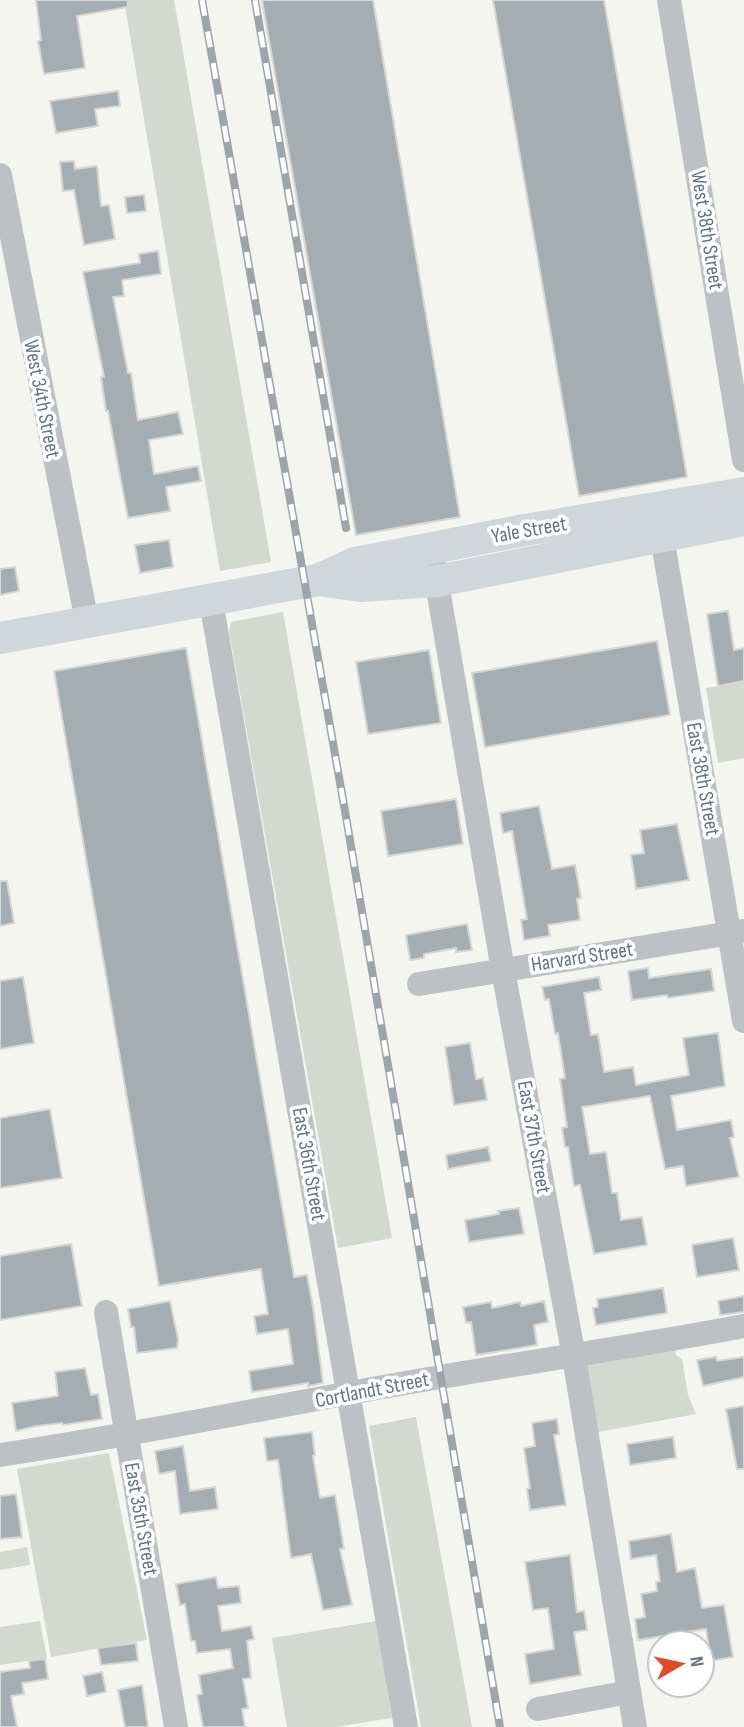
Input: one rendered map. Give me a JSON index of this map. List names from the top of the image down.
{
  "streets": {
    "main road": ["Yale Street"],
    "street": [
      "West 38th Street",
      "West 34th Street",
      "East 38th Street",
      "Harvard Street",
      "East 37th Street",
      "East 36th Street",
      "Cortlandt Street",
      "East 35th Street"
    ]
  },
  "crossings": [
    ["West 34th Street", "Yale Street"],
    ["Yale Street", "East 38th Street"],
    ["Yale Street", "East 37th Street"],
    ["Yale Street", "East 36th Street"],
    ["East 38th Street", "Harvard Street"],
    ["Harvard Street", "East 37th Street"],
    ["East 37th Street", "Cortlandt Street"],
    ["East 36th Street", "Cortlandt Street"],
    ["Cortlandt Street", "East 35th Street"]
  ],
  "north": "right"
}
